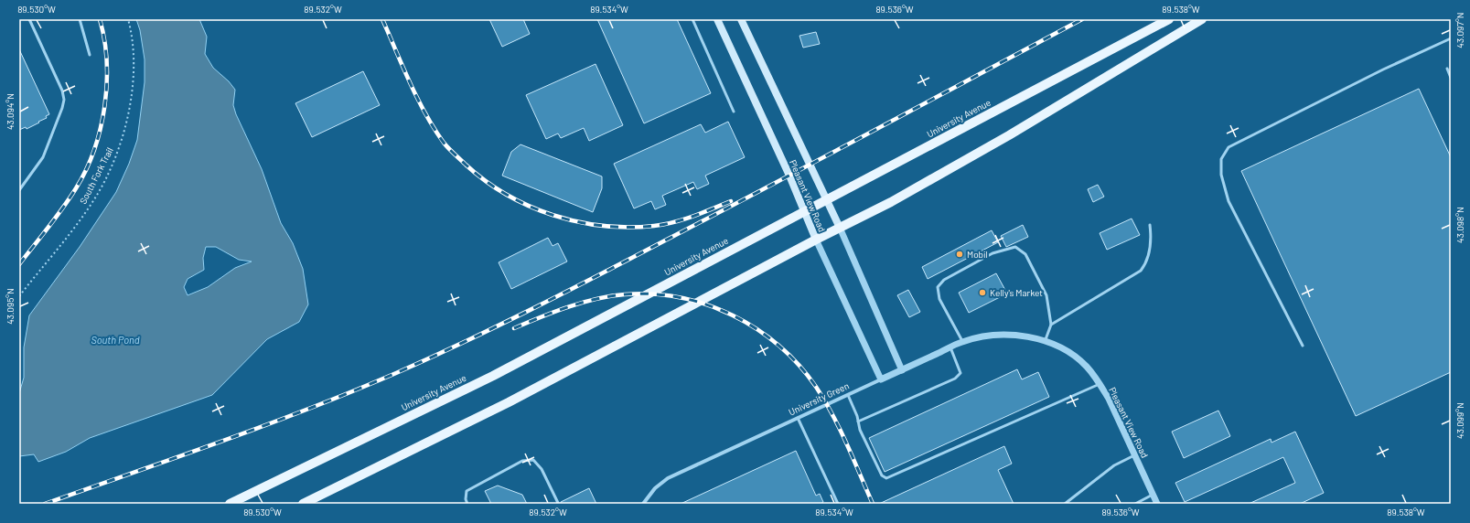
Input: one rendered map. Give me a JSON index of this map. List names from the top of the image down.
{
  "streets": {
    "main road": ["University Avenue", "Pleasant View Road"],
    "street": ["University Green"],
    "path": ["South Fork Trail"]
  },
  "crossings": [
    ["University Avenue", "Pleasant View Road"],
    ["Pleasant View Road", "University Green"]
  ],
  "water": ["South Pond"],
  "places": ["Mobil", "Kelly's Market"],
  "coordinates": [
    "89.530°W",
    "89.532°W",
    "89.534°W",
    "89.536°W",
    "89.538°W",
    "43.097°N",
    "43.094°N",
    "43.098°N",
    "43.095°N",
    "43.099°N"
  ]
}
